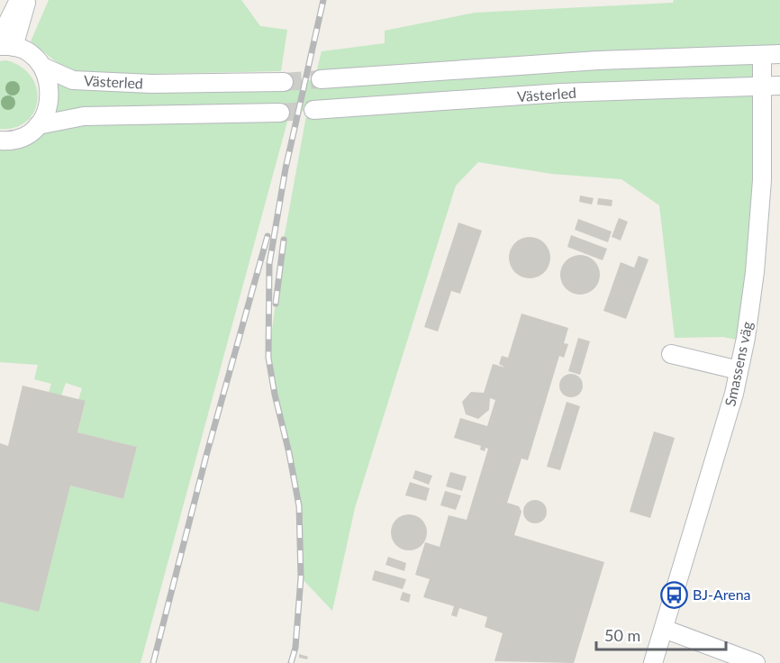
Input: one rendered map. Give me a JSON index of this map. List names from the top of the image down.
{
  "streets": {
    "street": ["Västerled", "Smassens väg"]
  },
  "crossings": [
    ["Västerled", "Smassens väg"]
  ],
  "places": {
    "bus stop": ["BJ-Arena"]
  },
  "scale_bar": "50 m"
}
